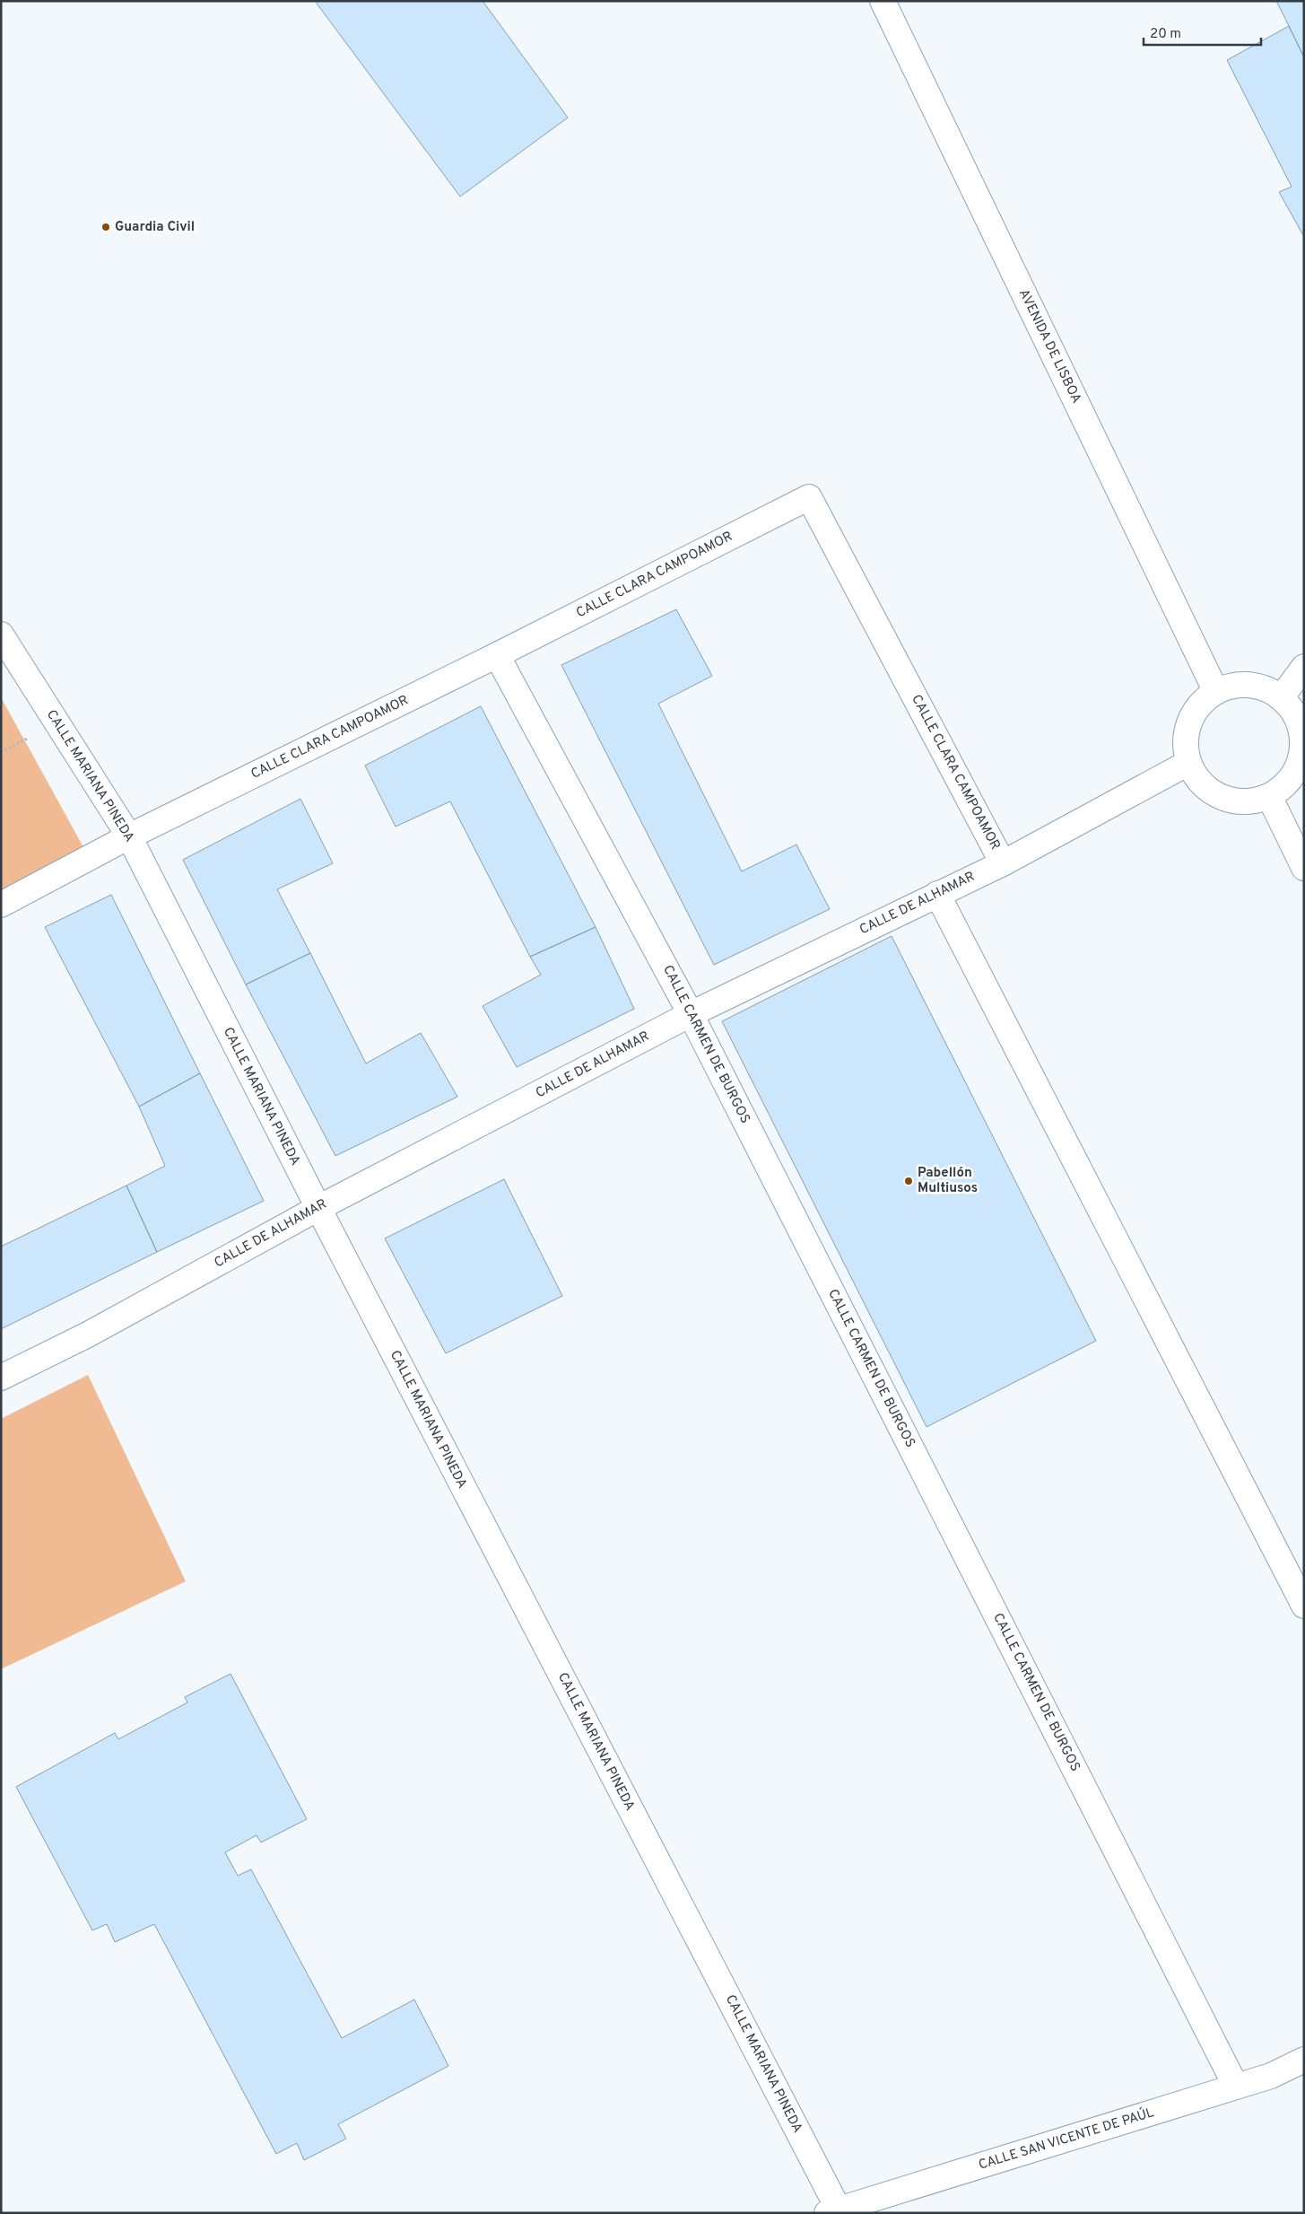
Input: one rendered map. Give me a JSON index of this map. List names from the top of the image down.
{
  "streets": {
    "street": [
      "AVENIDA DE LISBOA",
      "CALLE CLARA CAMPOAMOR",
      "CALLE MARIANA PINEDA",
      "CALLE DE ALHAMAR",
      "CALLE CARMEN DE BURGOS",
      "CALLE SAN VICENTE DE PAÚL"
    ]
  },
  "crossings": [
    ["AVENIDA DE LISBOA", "CALLE DE ALHAMAR"],
    ["CALLE CLARA CAMPOAMOR", "CALLE MARIANA PINEDA"],
    ["CALLE CLARA CAMPOAMOR", "CALLE DE ALHAMAR"],
    ["CALLE CLARA CAMPOAMOR", "CALLE CARMEN DE BURGOS"],
    ["CALLE MARIANA PINEDA", "CALLE DE ALHAMAR"],
    ["CALLE MARIANA PINEDA", "CALLE SAN VICENTE DE PAÚL"],
    ["CALLE DE ALHAMAR", "CALLE CARMEN DE BURGOS"],
    ["CALLE CARMEN DE BURGOS", "CALLE SAN VICENTE DE PAÚL"]
  ],
  "places": ["Guardia Civil", "Pabellón Multiusos"],
  "scale_bar": "20 m"
}
